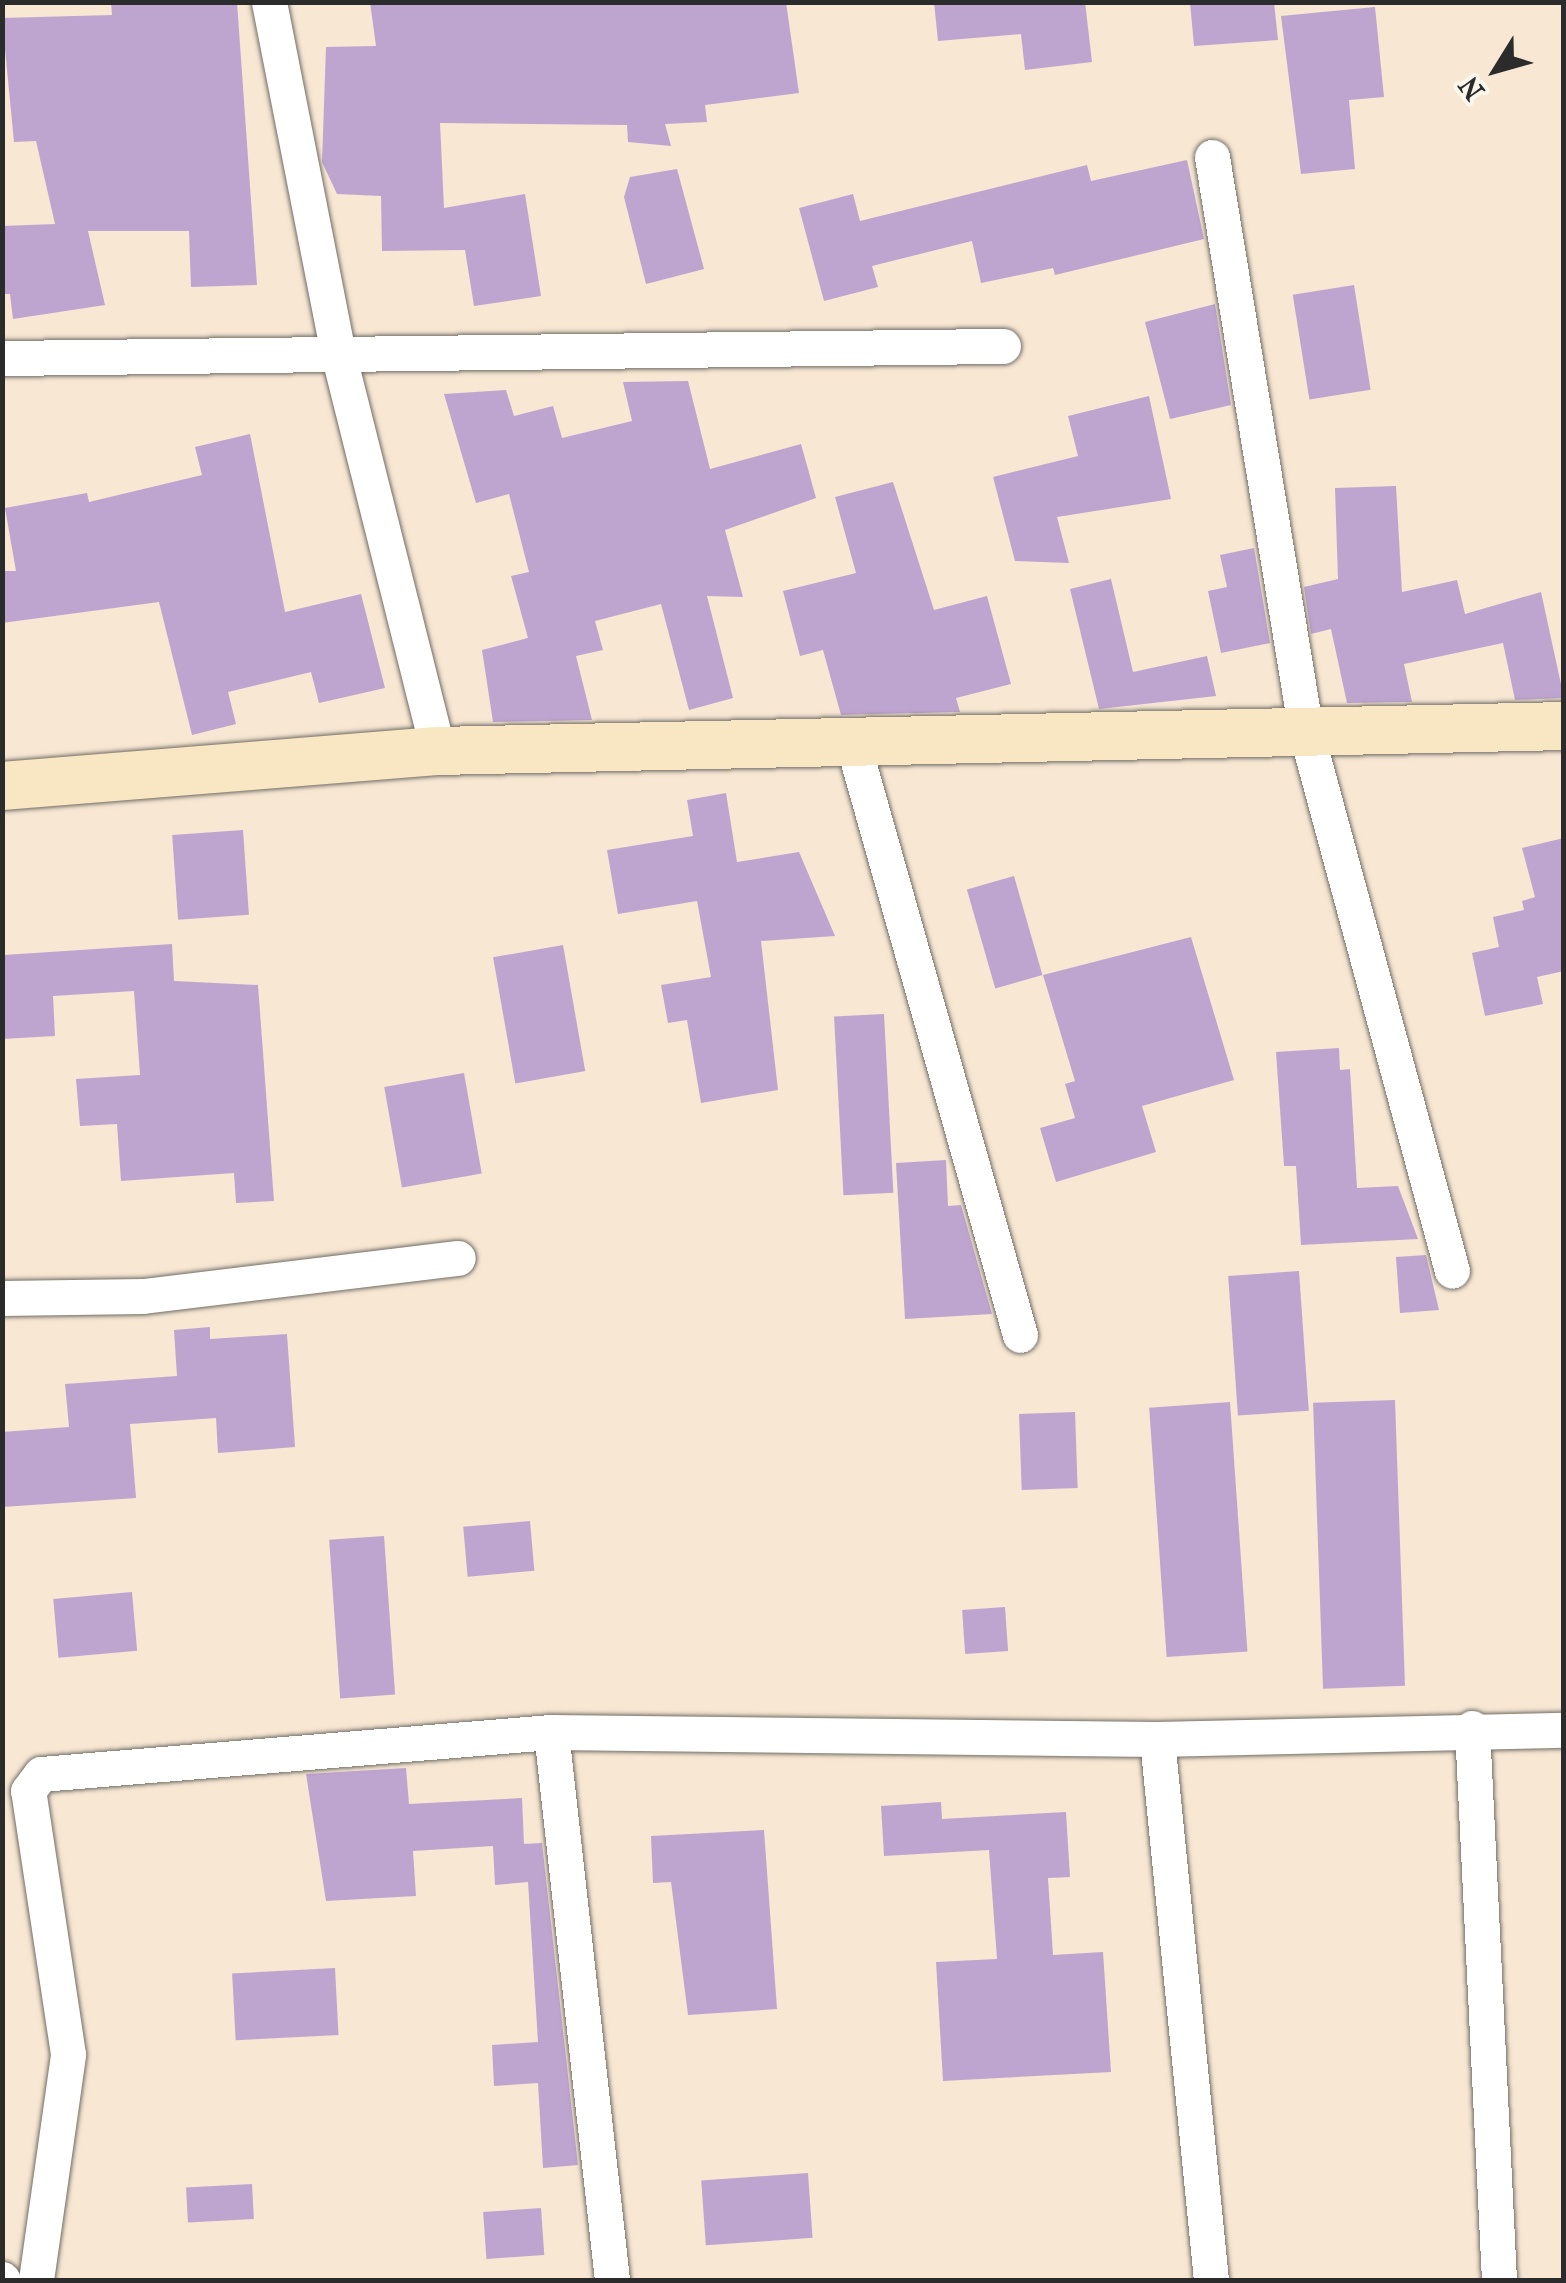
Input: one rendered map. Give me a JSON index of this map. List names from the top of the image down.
{
  "north": "bottom left"
}
